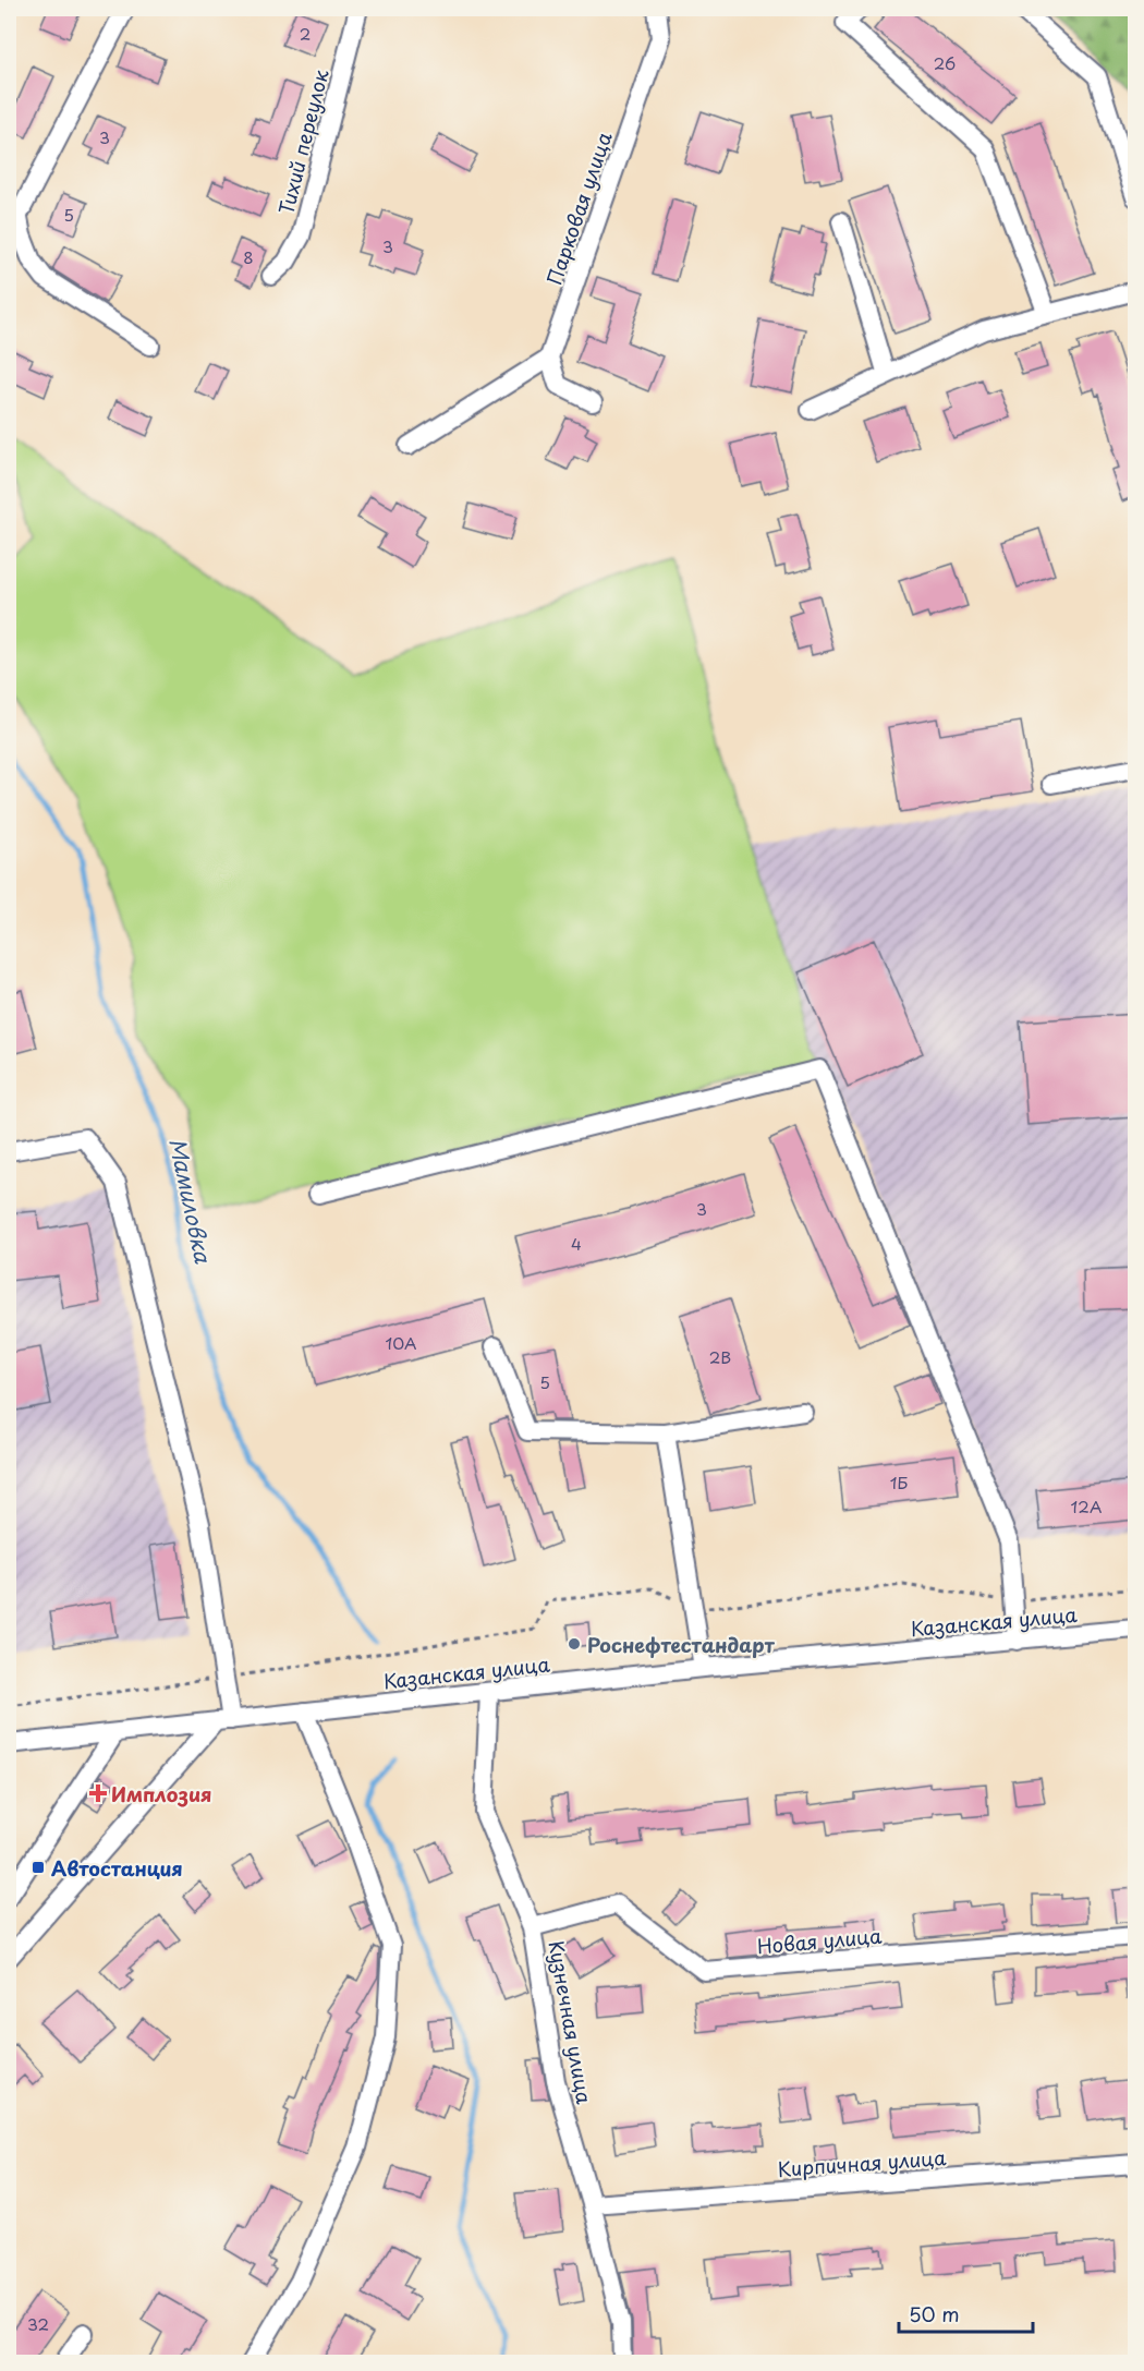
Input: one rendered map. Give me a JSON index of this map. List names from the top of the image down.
{
  "streets": {
    "street": [
      "Тихий переулок",
      "Парковая улица",
      "Казанская улица",
      "Новая улица",
      "Кузнечная улица",
      "Кирпичная улица"
    ]
  },
  "crossings": [
    ["Казанская улица", "Кузнечная улица"],
    ["Новая улица", "Кузнечная улица"],
    ["Кузнечная улица", "Кирпичная улица"]
  ],
  "water": ["Мамиловка"],
  "places": {
    "other": ["Роснефтестандарт"],
    "health": ["Имплозия"],
    "transit": ["Автостанция"]
  },
  "house_numbers": [
    "2",
    "26",
    "3",
    "5",
    "3",
    "8",
    "3",
    "4",
    "10А",
    "2В",
    "5",
    "1Б",
    "12А",
    "32"
  ],
  "scale_bar": "50 m"
}
